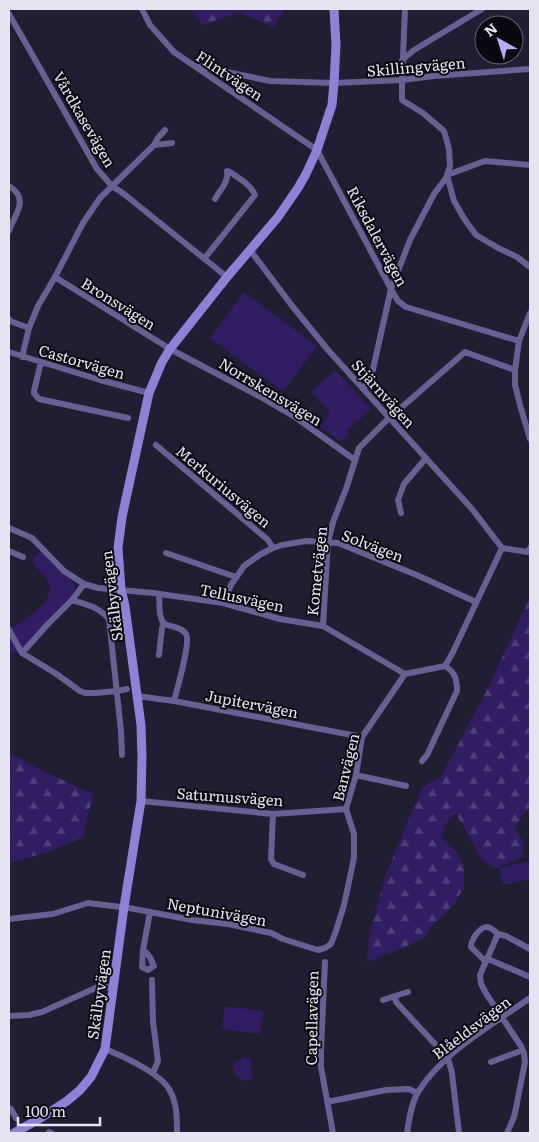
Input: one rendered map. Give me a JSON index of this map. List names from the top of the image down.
{
  "streets": {
    "street": [
      "Skillingvägen",
      "Flintvägen",
      "Vårdkasevägen",
      "Riksdalervägen",
      "Bronsvägen",
      "Castorvägen",
      "Norrskensvägen",
      "Stjärnvägen",
      "Merkuriusvägen",
      "Solvägen",
      "Kometvägen",
      "Skälbyvägen",
      "Tellusvägen",
      "Jupitervägen",
      "Banvägen",
      "Saturnusvägen",
      "Neptunivägen",
      "Capellavägen",
      "Blåeldsvägen"
    ]
  },
  "crossings": [
    ["Skillingvägen", "Flintvägen"],
    ["Skillingvägen", "Skälbyvägen"],
    ["Flintvägen", "Riksdalervägen"],
    ["Flintvägen", "Skälbyvägen"],
    ["Vårdkasevägen", "Skälbyvägen"],
    ["Riksdalervägen", "Skälbyvägen"],
    ["Bronsvägen", "Norrskensvägen"],
    ["Bronsvägen", "Skälbyvägen"],
    ["Castorvägen", "Skälbyvägen"],
    ["Norrskensvägen", "Kometvägen"],
    ["Norrskensvägen", "Skälbyvägen"],
    ["Stjärnvägen", "Kometvägen"],
    ["Stjärnvägen", "Skälbyvägen"],
    ["Merkuriusvägen", "Solvägen"],
    ["Solvägen", "Kometvägen"],
    ["Solvägen", "Tellusvägen"],
    ["Kometvägen", "Tellusvägen"],
    ["Skälbyvägen", "Tellusvägen"],
    ["Skälbyvägen", "Jupitervägen"],
    ["Skälbyvägen", "Saturnusvägen"],
    ["Skälbyvägen", "Neptunivägen"],
    ["Tellusvägen", "Banvägen"],
    ["Jupitervägen", "Banvägen"],
    ["Banvägen", "Saturnusvägen"],
    ["Banvägen", "Neptunivägen"]
  ],
  "scale_bar": "100 m",
  "north": "top left"
}
